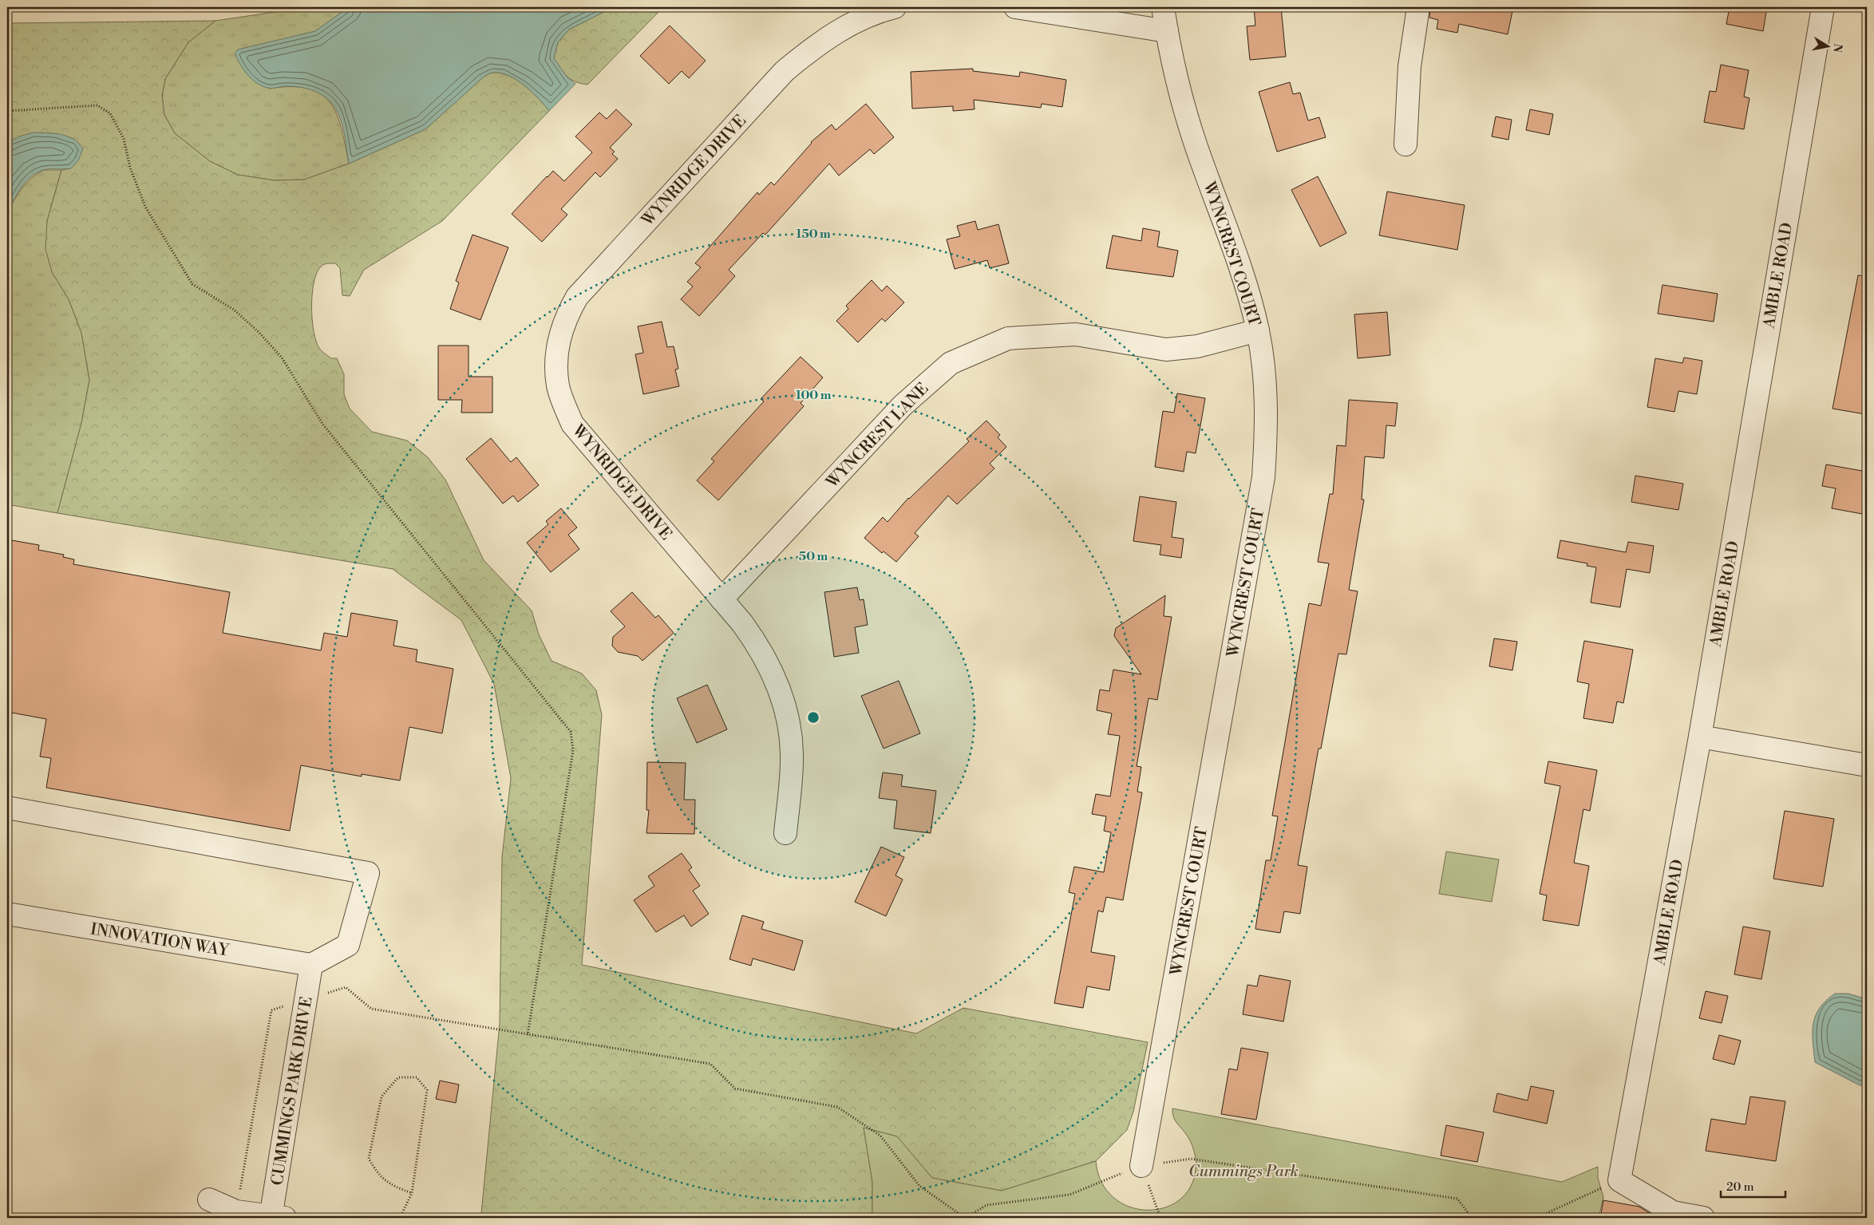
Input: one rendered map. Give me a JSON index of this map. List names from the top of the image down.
{
  "streets": {
    "street": [
      "WYNRIDGE DRIVE",
      "WYNCREST COURT",
      "AMBLE ROAD",
      "WYNCREST LANE",
      "INNOVATION WAY",
      "CUMMINGS PARK DRIVE"
    ]
  },
  "crossings": [
    ["WYNRIDGE DRIVE", "WYNCREST LANE"],
    ["WYNCREST COURT", "WYNCREST LANE"],
    ["INNOVATION WAY", "CUMMINGS PARK DRIVE"]
  ],
  "parks": ["Cummings Park"],
  "scale_bar": "20 m",
  "north": "right",
  "rings": ["150 m", "100 m", "50 m"]
}
